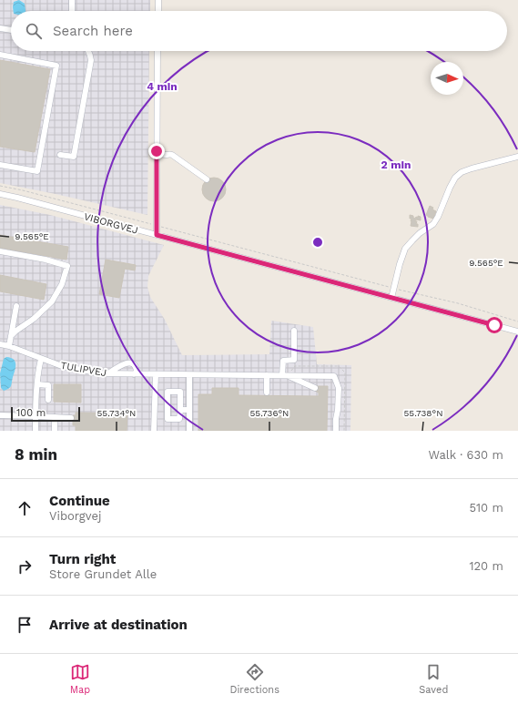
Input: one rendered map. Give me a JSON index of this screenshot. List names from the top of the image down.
{
  "streets": {
    "street": ["VIBORGVEJ", "TULIPVEJ"]
  },
  "scale_bar": "100 m",
  "north": "right",
  "page": {
    "search": "Search here",
    "scale": "100 m",
    "heading": ["8 min", "Walk · 630 m"],
    "list": [
      ["Continue", "Viborgvej", "510 m"],
      ["Turn right", "Store Grundet Alle", "120 m"],
      "Arrive at destination"
    ],
    "nav": ["Map", "Directions", "Saved"]
  },
  "coordinates": [
    "9.565°E",
    "55.734°N",
    "55.736°N",
    "55.738°N"
  ],
  "rings": ["4 min", "2 min"]
}
